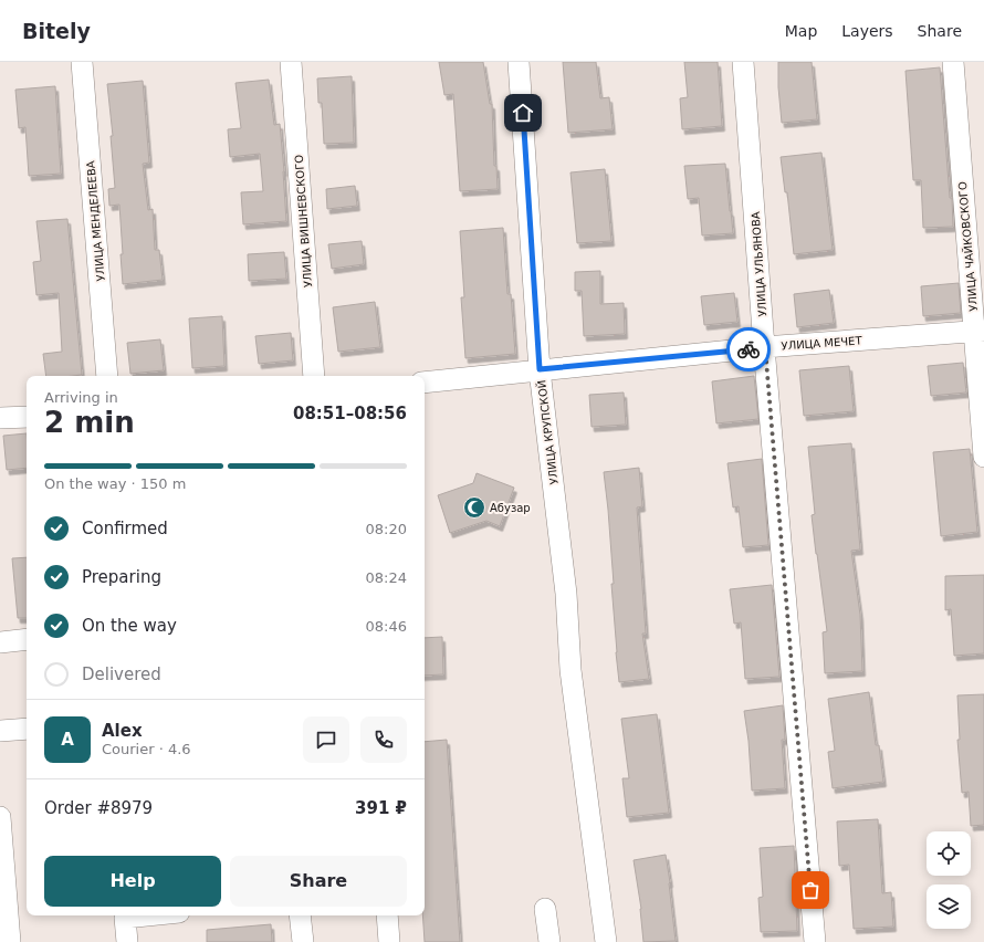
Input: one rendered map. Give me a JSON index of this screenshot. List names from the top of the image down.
{
  "streets": {
    "street": [
      "УЛИЦА МЕНДЕЛЕЕВА",
      "УЛИЦА ВИШНЕВСКОГО",
      "УЛИЦА ЧАЙКОВСКОГО",
      "УЛИЦА УЛЬЯНОВА",
      "УЛИЦА МЕЧЕТ",
      "УЛИЦА КРУПСКОЙ"
    ]
  },
  "crossings": [
    ["УЛИЦА ЧАЙКОВСКОГО", "УЛИЦА МЕЧЕТ"],
    ["УЛИЦА УЛЬЯНОВА", "УЛИЦА МЕЧЕТ"],
    ["УЛИЦА МЕЧЕТ", "УЛИЦА КРУПСКОЙ"]
  ],
  "places": {
    "mosque": ["Абузар"]
  },
  "page": {
    "header": "Bitely",
    "nav": ["Map", "Layers", "Share"],
    "heading": ["2 min", "Arriving in", "08:51–08:56"],
    "panel": [
      "Alex",
      "Courier · 4.6",
      "Order #8979",
      "391 ₽"
    ],
    "bar": "On the way · 150 m",
    "list": [
      ["Confirmed", "08:20"],
      ["Preparing", "08:24"],
      ["On the way", "08:46"],
      "Delivered"
    ],
    "round": "A",
    "buttons": ["Help", "Share"]
  }
}
